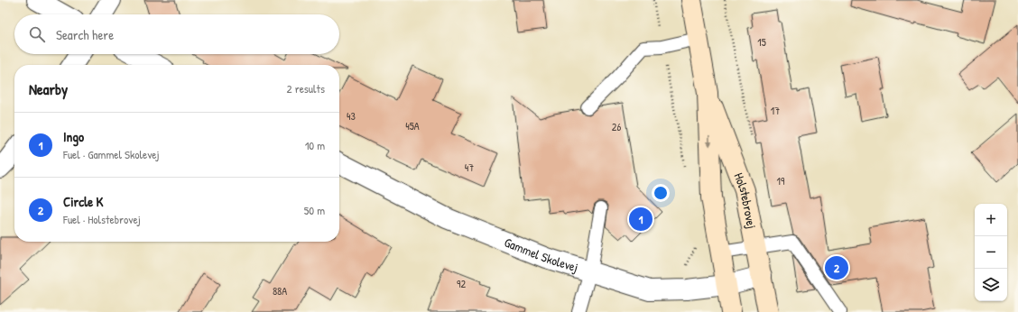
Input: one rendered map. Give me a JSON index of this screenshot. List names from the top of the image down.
{
  "streets": {
    "main road": ["Holstebrovej"],
    "street": ["Gammel Skolevej"]
  },
  "crossings": [
    ["Holstebrovej", "Gammel Skolevej"]
  ],
  "house_numbers": [
    "15",
    "17",
    "43",
    "45A",
    "26",
    "47",
    "19",
    "92",
    "88A"
  ],
  "page": {
    "search": "Search here",
    "heading": ["Nearby", "2 results"],
    "list": [
      {
        "mark": "1",
        "name": "Ingo",
        "note": "Fuel · Gammel Skolevej",
        "value": "10 m"
      },
      {
        "mark": "2",
        "name": "Circle K",
        "note": "Fuel · Holstebrovej",
        "value": "50 m"
      }
    ],
    "map_buttons": ["+", "−"],
    "pins": ["1", "2"]
  }
}
